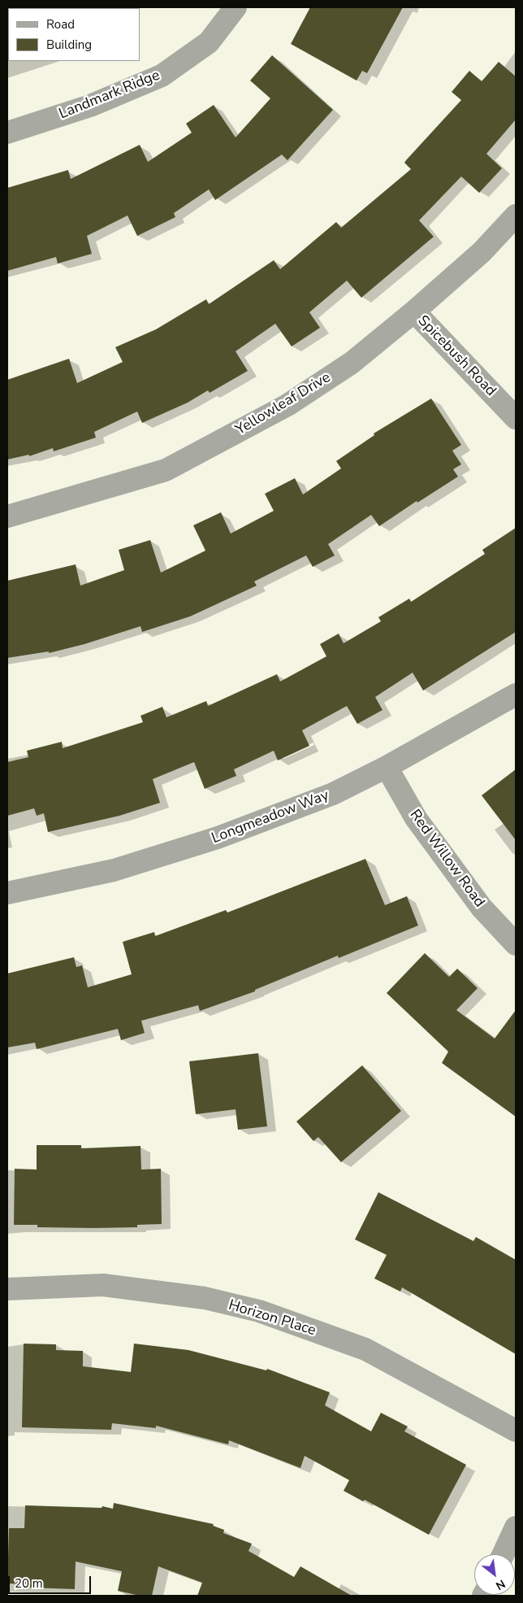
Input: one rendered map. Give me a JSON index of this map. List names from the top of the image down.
{
  "streets": {
    "street": [
      "Landmark Ridge",
      "Spicebush Road",
      "Yellowleaf Drive",
      "Longmeadow Way",
      "Red Willow Road",
      "Horizon Place"
    ]
  },
  "crossings": [
    ["Spicebush Road", "Yellowleaf Drive"],
    ["Longmeadow Way", "Red Willow Road"]
  ],
  "legend": ["Road", "Building"],
  "scale_bar": "20 m",
  "north": "bottom right"
}
